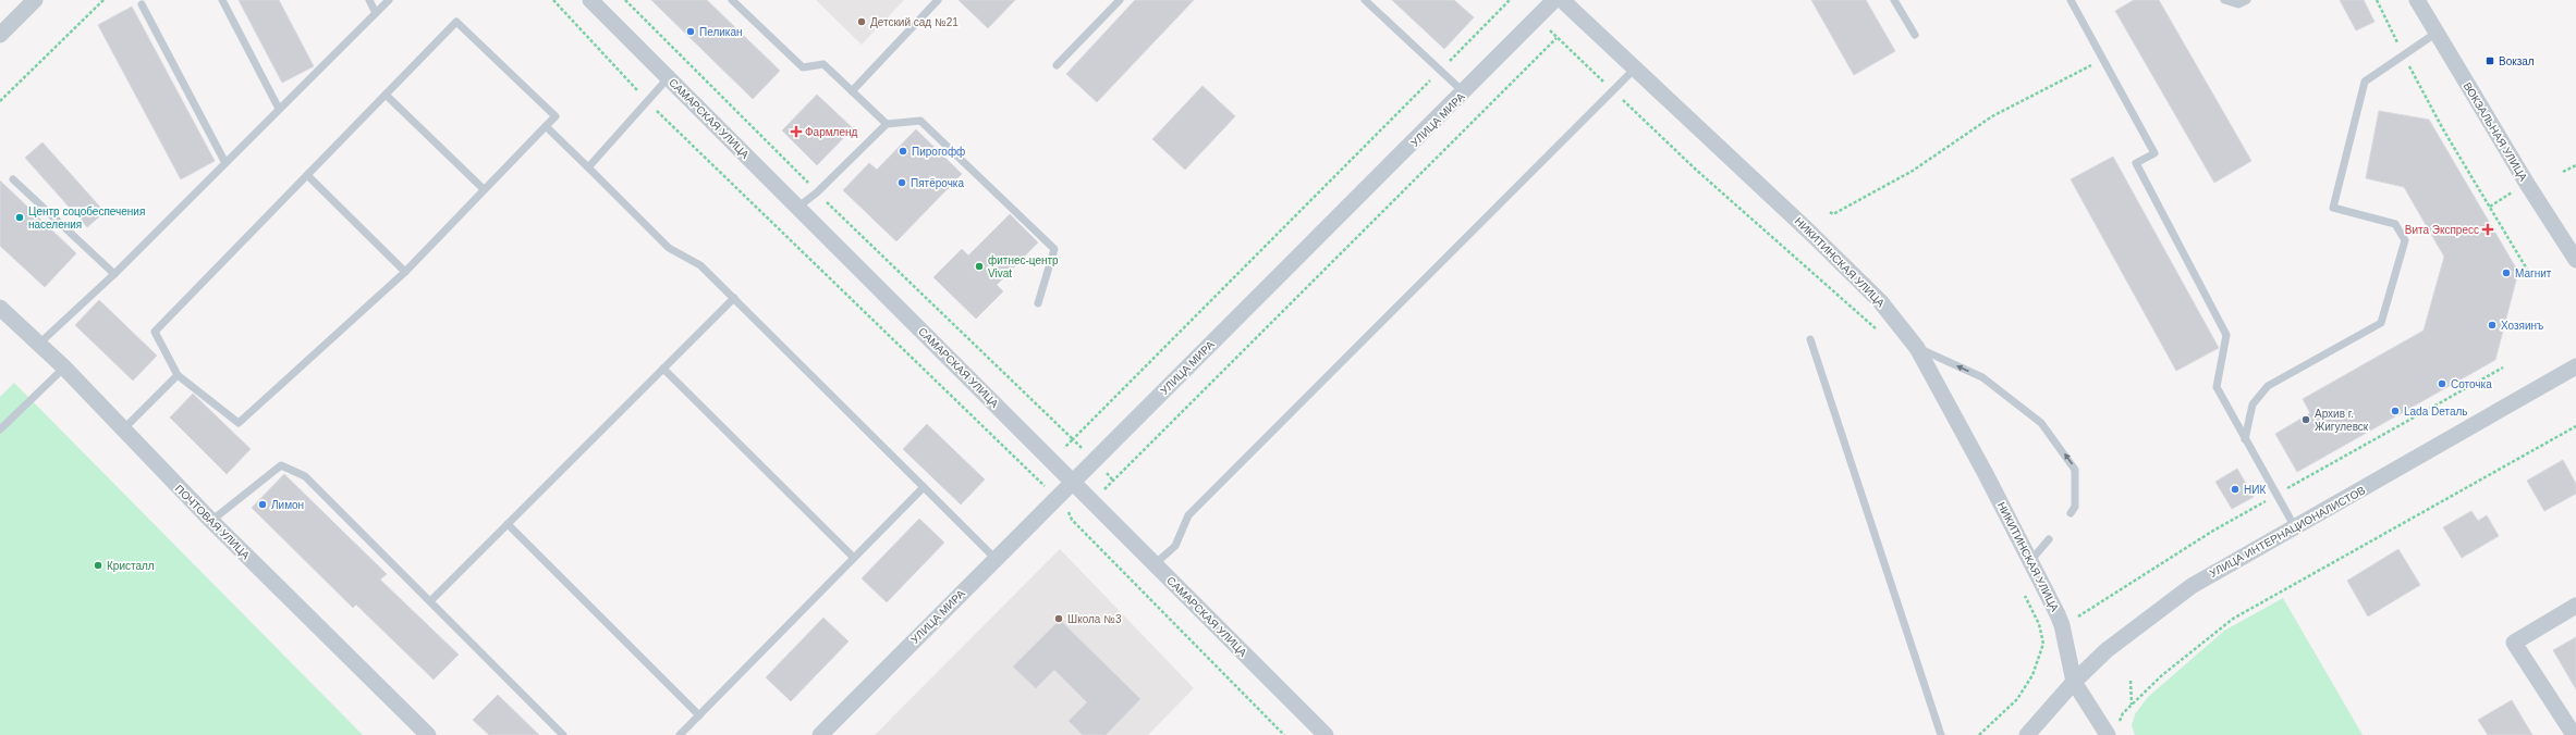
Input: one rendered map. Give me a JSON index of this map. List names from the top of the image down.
{
  "streets": {
    "street": [
      "САМАРСКАЯ УЛИЦА",
      "УЛИЦА МИРА",
      "ВОКЗАЛЬНАЯ УЛИЦА",
      "НИКИТИНСКАЯ УЛИЦА",
      "ПОЧТОВАЯ УЛИЦА",
      "УЛИЦА ИНТЕРНАЦИОНАЛИСТОВ"
    ]
  },
  "crossings": [
    ["САМАРСКАЯ УЛИЦА", "УЛИЦА МИРА"],
    ["НИКИТИНСКАЯ УЛИЦА", "УЛИЦА ИНТЕРНАЦИОНАЛИСТОВ"]
  ],
  "places": {
    "other": [
      "Детский сад №21",
      "Пеликан",
      "Пирогофф",
      "Пятёрочка",
      "Центр соцобеспечения населения",
      "фитнес-центр Vivat",
      "Магнит",
      "Хозяинъ",
      "Соточка",
      "Lada Dеталь",
      "Архив г. Жигулевск",
      "НИК",
      "Лимон",
      "Кристалл",
      "Школа №3"
    ],
    "transit": ["Вокзал"],
    "health": ["Фармленд", "Вита Экспресс"]
  }
}
